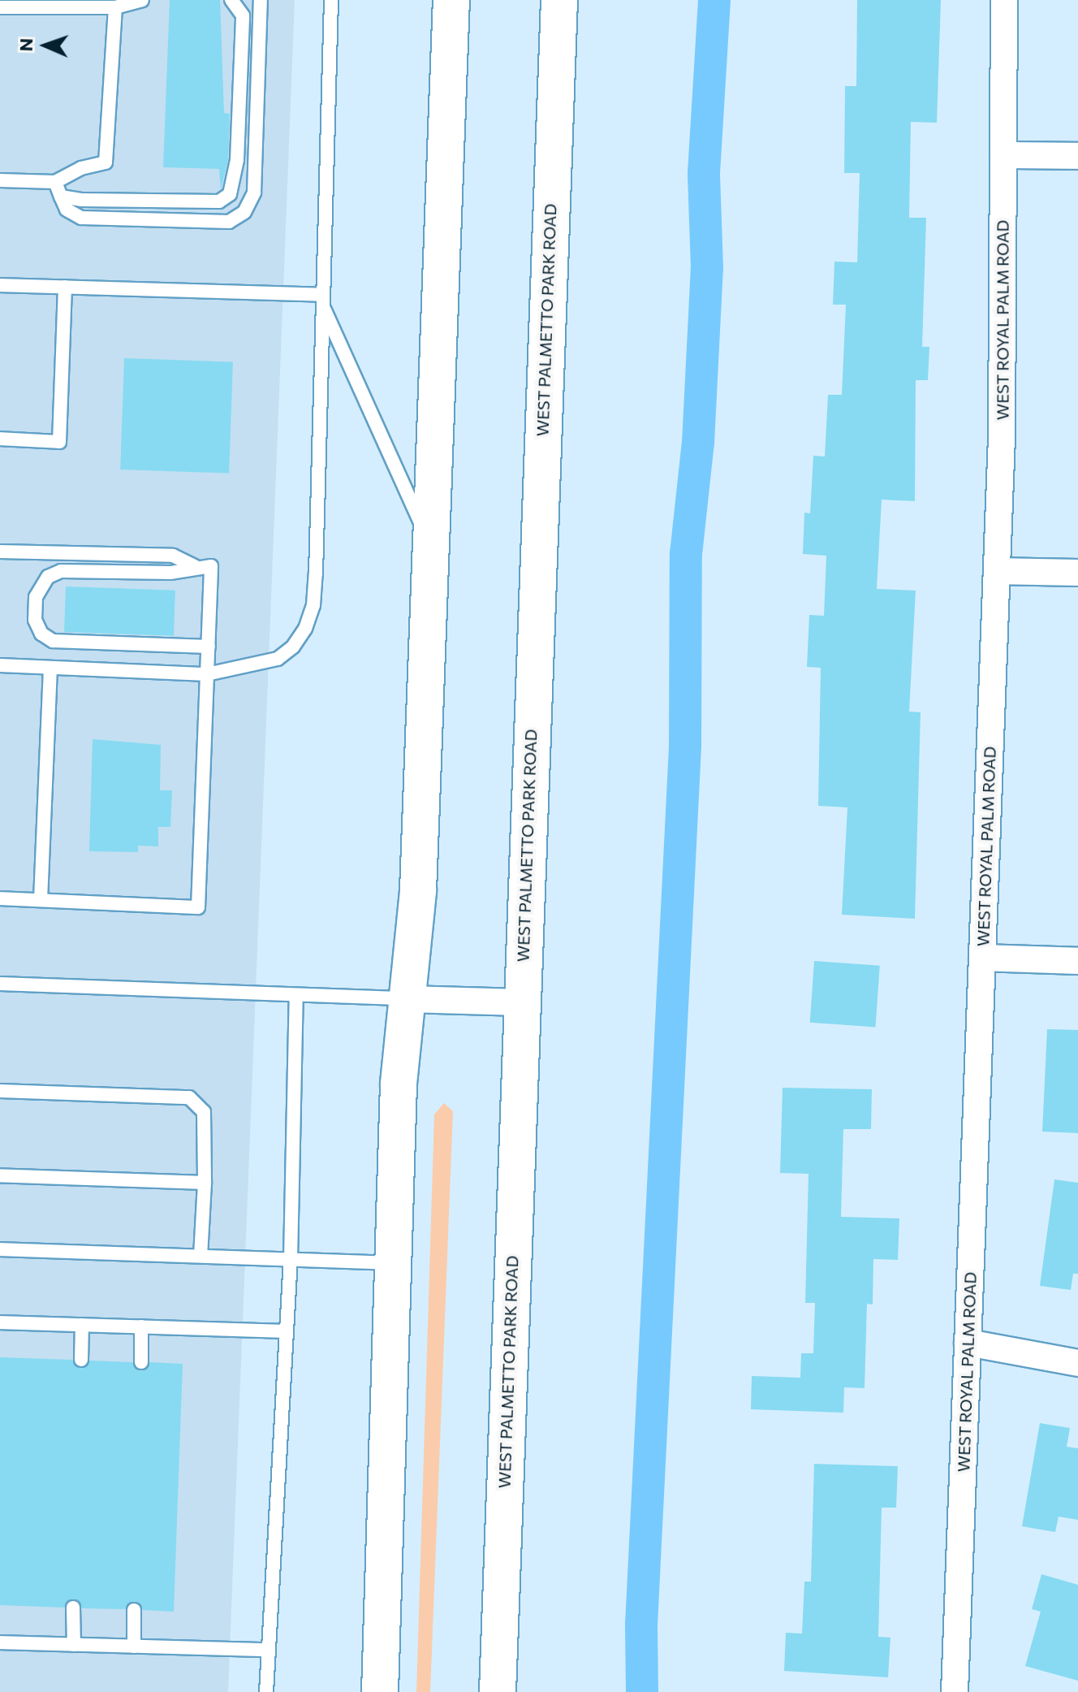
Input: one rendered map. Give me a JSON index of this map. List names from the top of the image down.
{
  "streets": {
    "main road": ["WEST PALMETTO PARK ROAD"],
    "street": ["WEST ROYAL PALM ROAD"]
  },
  "north": "left"
}
